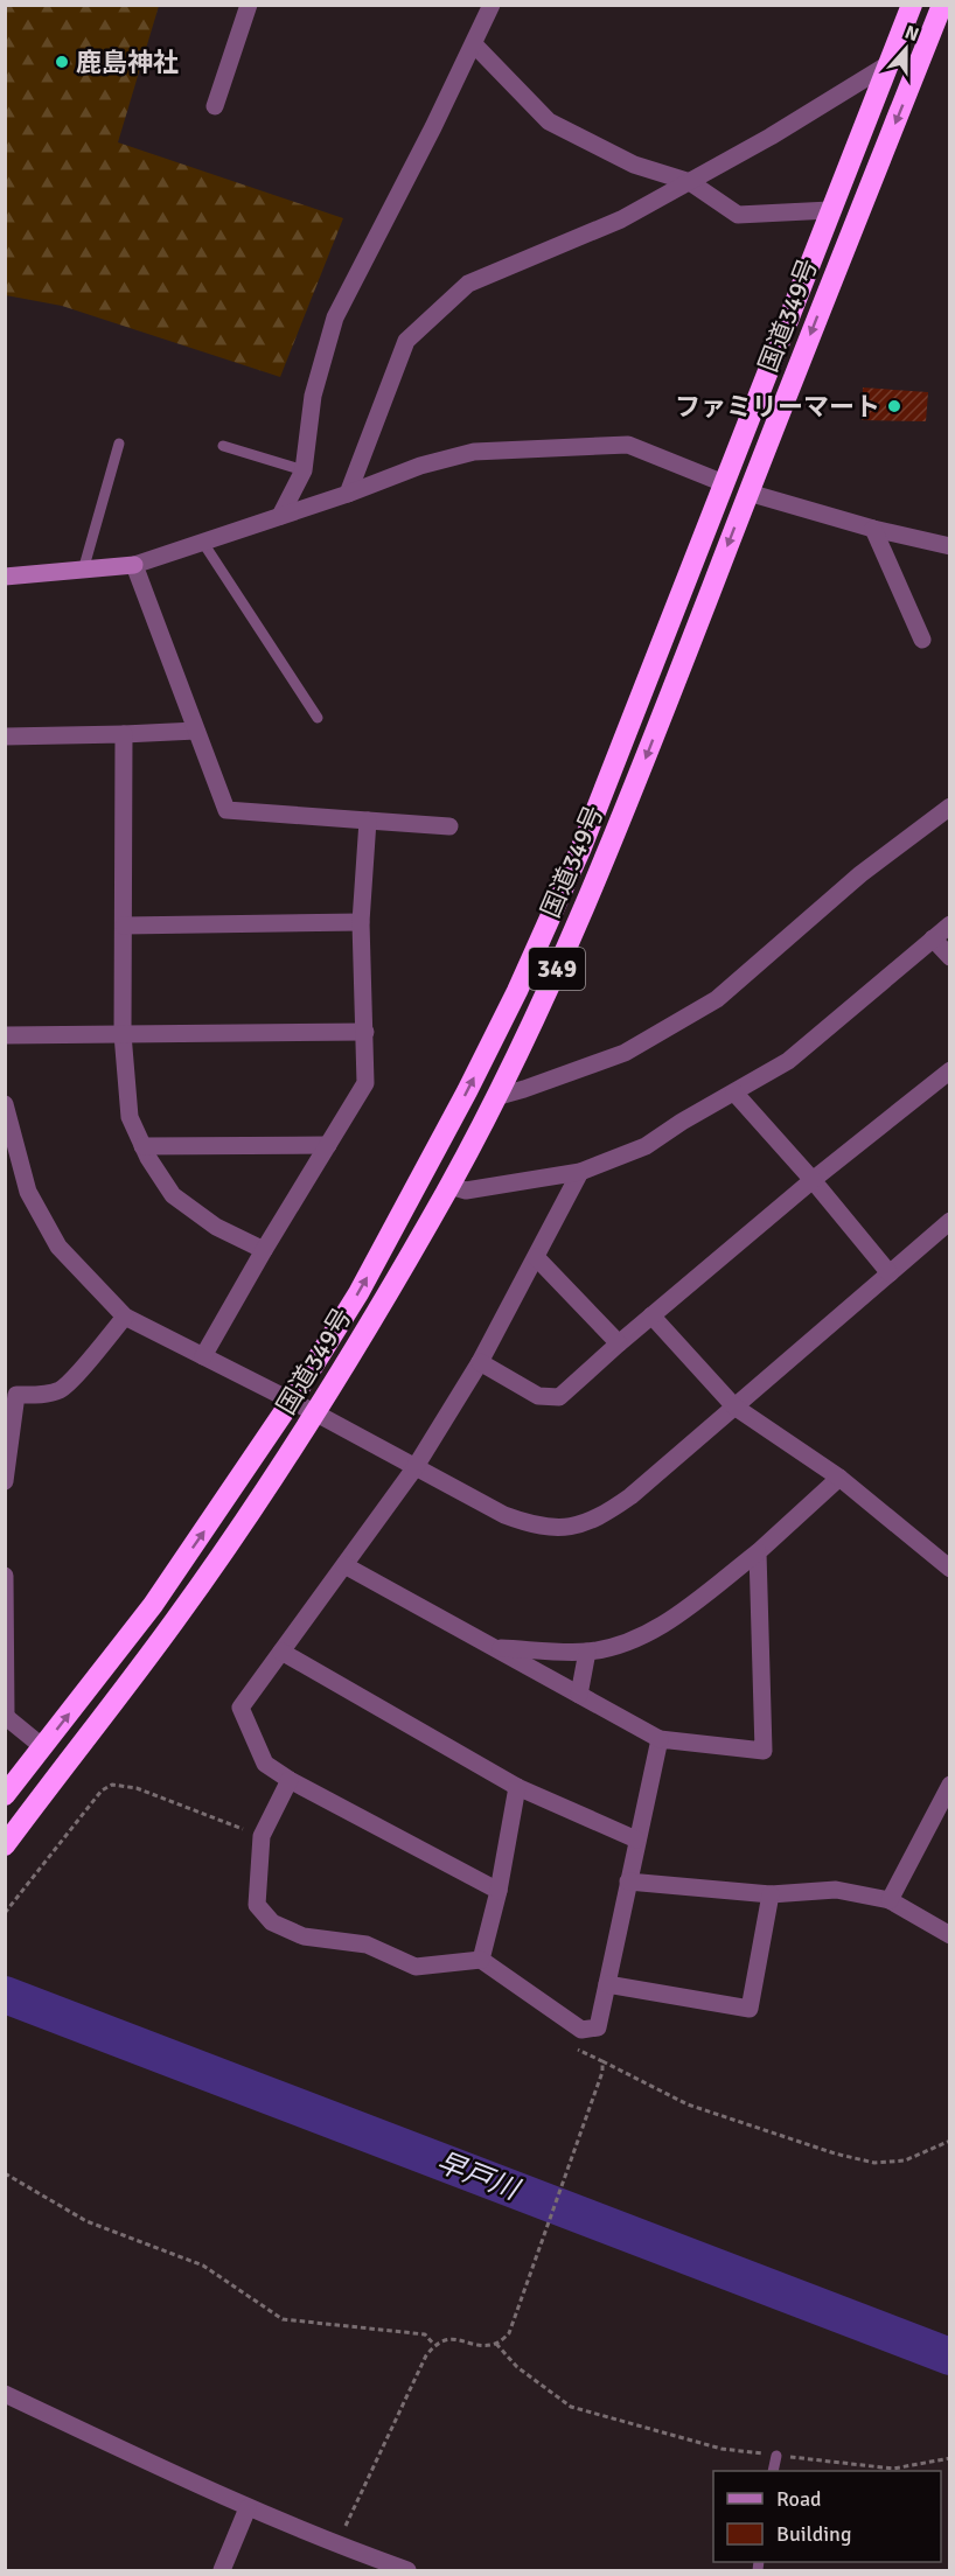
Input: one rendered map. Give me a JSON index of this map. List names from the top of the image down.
{
  "streets": {
    "highway": ["国道349号", "349"]
  },
  "water": ["早戸川"],
  "places": ["鹿島神社", "ファミリーマート"],
  "legend": ["Road", "Building"],
  "north": "top"
}
